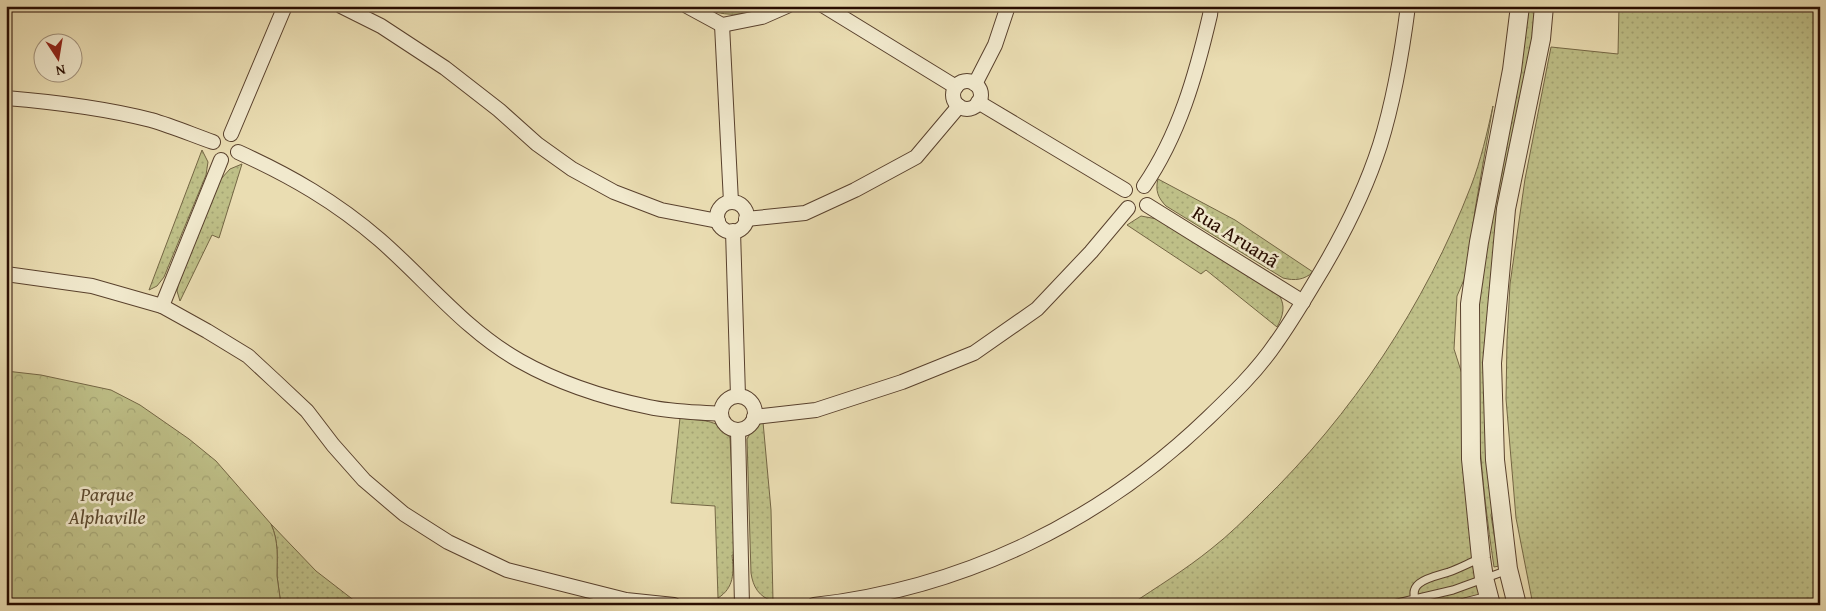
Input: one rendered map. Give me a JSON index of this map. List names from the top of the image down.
{
  "streets": {
    "street": ["Rua Aruanã"]
  },
  "parks": ["Parque Alphaville"],
  "north": "bottom"
}
